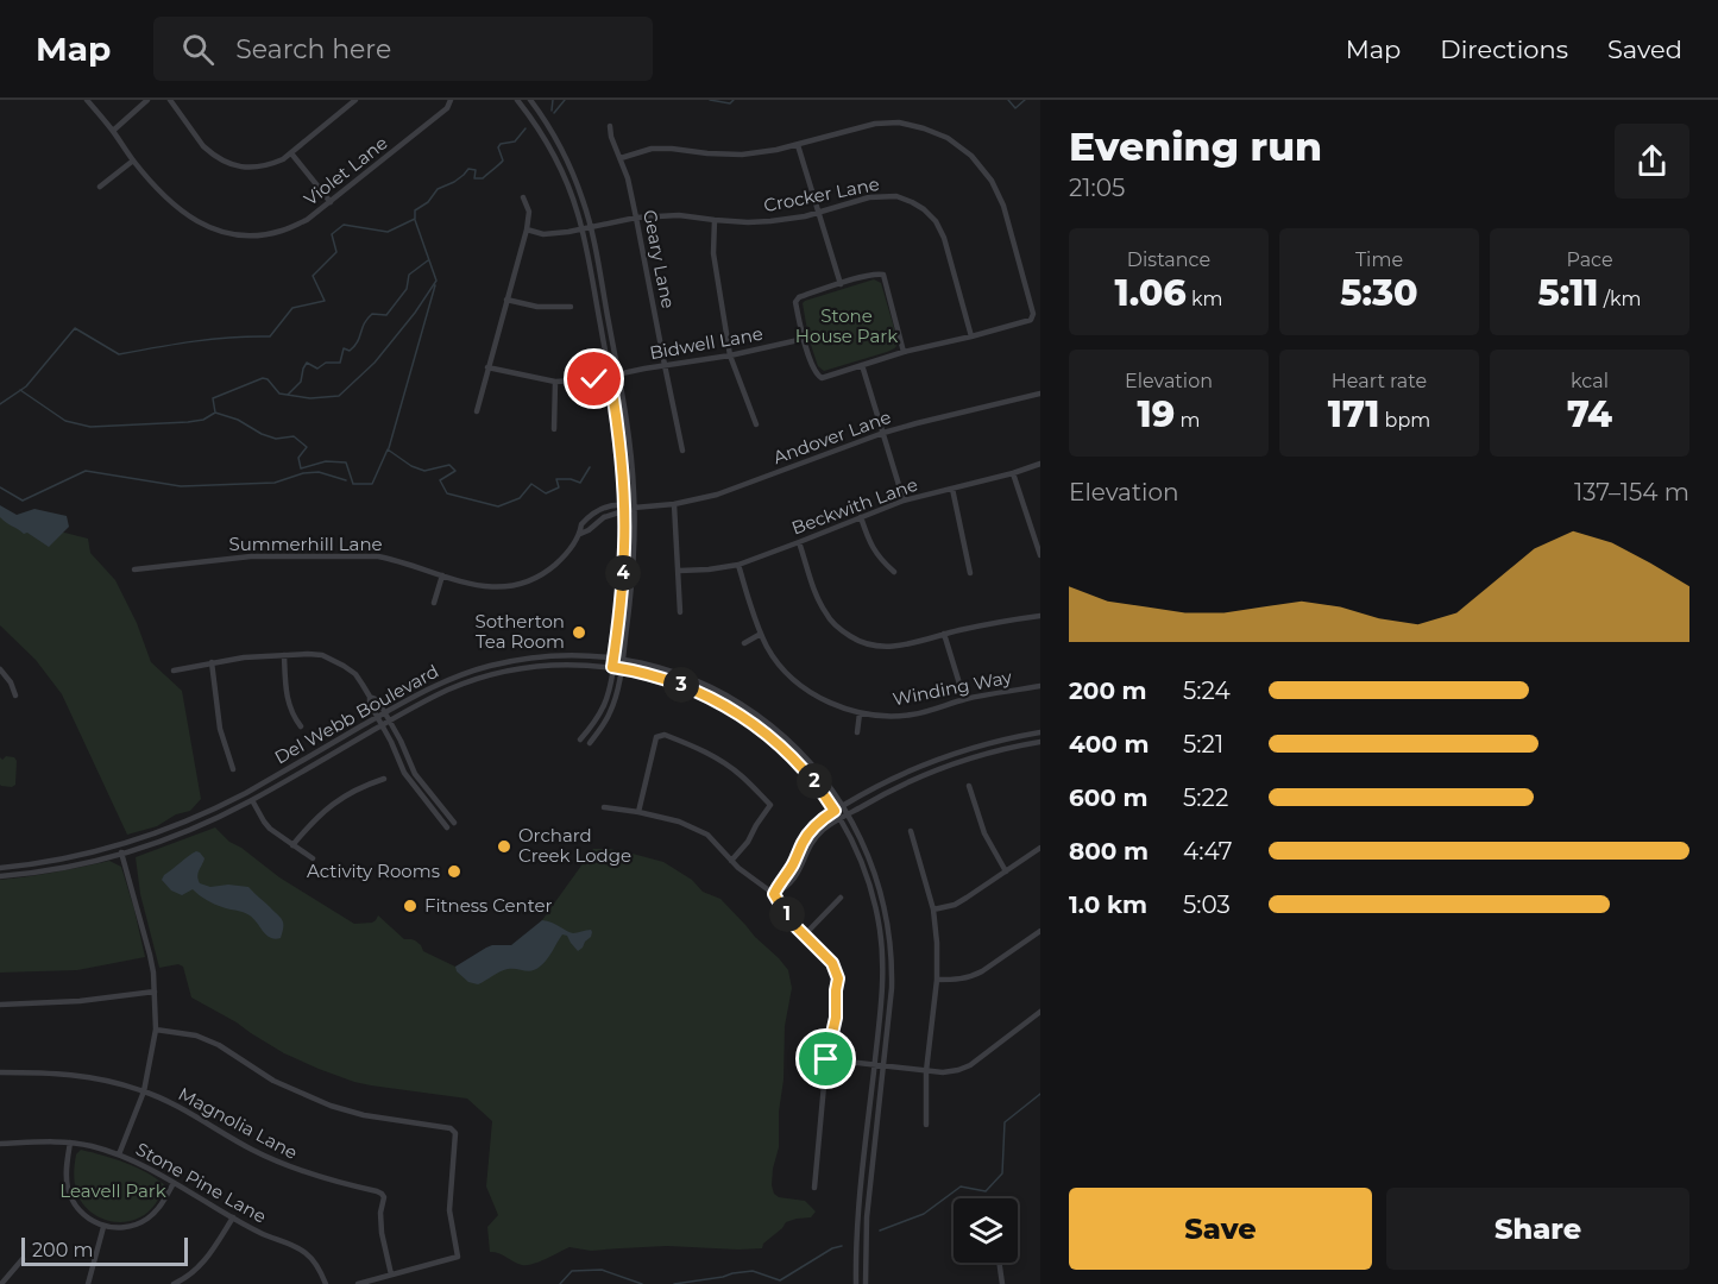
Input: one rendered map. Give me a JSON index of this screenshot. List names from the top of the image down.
{
  "streets": {
    "street": [
      "Violet Lane",
      "Crocker Lane",
      "Geary Lane",
      "Bidwell Lane",
      "Andover Lane",
      "Beckwith Lane",
      "Summerhill Lane",
      "Winding Way",
      "Del Webb Boulevard",
      "Magnolia Lane",
      "Stone Pine Lane"
    ]
  },
  "crossings": [
    ["Crocker Lane", "Geary Lane"],
    ["Geary Lane", "Bidwell Lane"],
    ["Andover Lane", "Summerhill Lane"],
    ["Beckwith Lane", "Winding Way"]
  ],
  "parks": ["Stone House Park", "Leavell Park"],
  "places": [
    "Sotherton Tea Room",
    "Orchard Creek Lodge",
    "Activity Rooms",
    "Fitness Center"
  ],
  "scale_bar": "200 m",
  "page": {
    "header": "Map",
    "search": "Search here",
    "nav": ["Map", "Directions", "Saved"],
    "heading": ["Evening run", "21:05"],
    "stats": [
      ["Distance", "1.06 km"],
      ["Time", "5:30"],
      ["Pace", "5:11 /km"],
      ["Elevation", "19 m"],
      ["Heart rate", "171 bpm"],
      ["kcal", "74"]
    ],
    "chart": ["Elevation", "137–154 m"],
    "pins": [
      "4",
      "3",
      "2",
      "1"
    ],
    "list": [
      {
        "name": "200 m",
        "note": "5:24"
      },
      {
        "name": "400 m",
        "note": "5:21"
      },
      {
        "name": "600 m",
        "note": "5:22"
      },
      {
        "name": "800 m",
        "note": "4:47"
      },
      {
        "name": "1.0 km",
        "note": "5:03"
      }
    ],
    "buttons": ["Save", "Share"],
    "scale": "200 m"
  }
}
